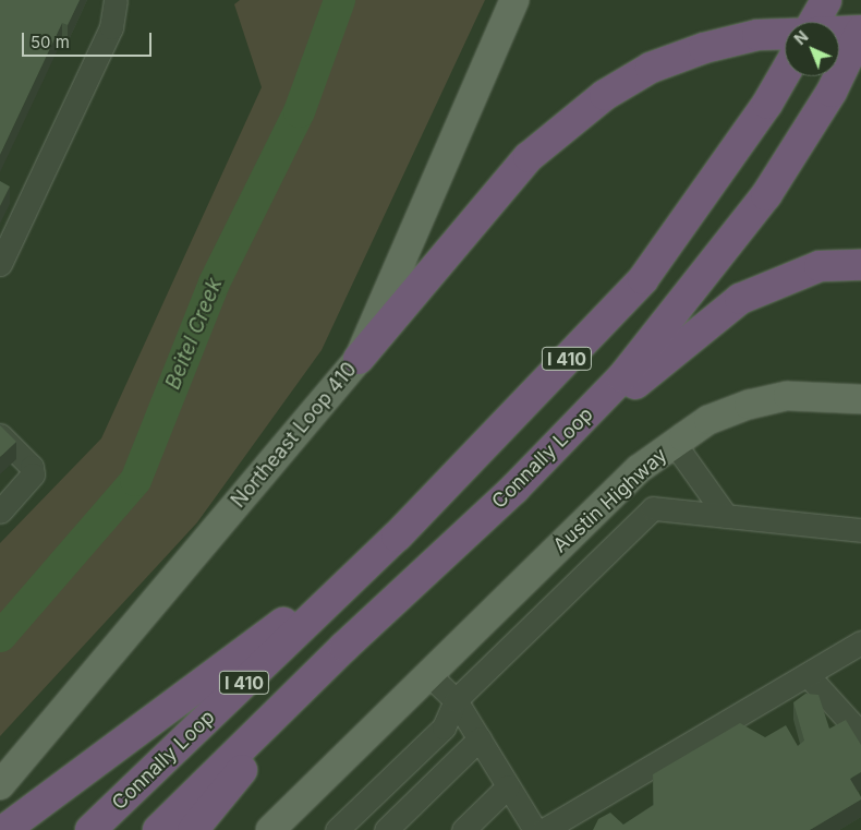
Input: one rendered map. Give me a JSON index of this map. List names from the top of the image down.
{
  "streets": {
    "highway": ["I 410", "Connally Loop"],
    "main road": ["Northeast Loop 410", "Austin Highway"]
  },
  "water": ["Beitel Creek"],
  "scale_bar": "50 m",
  "north": "top left"
}
